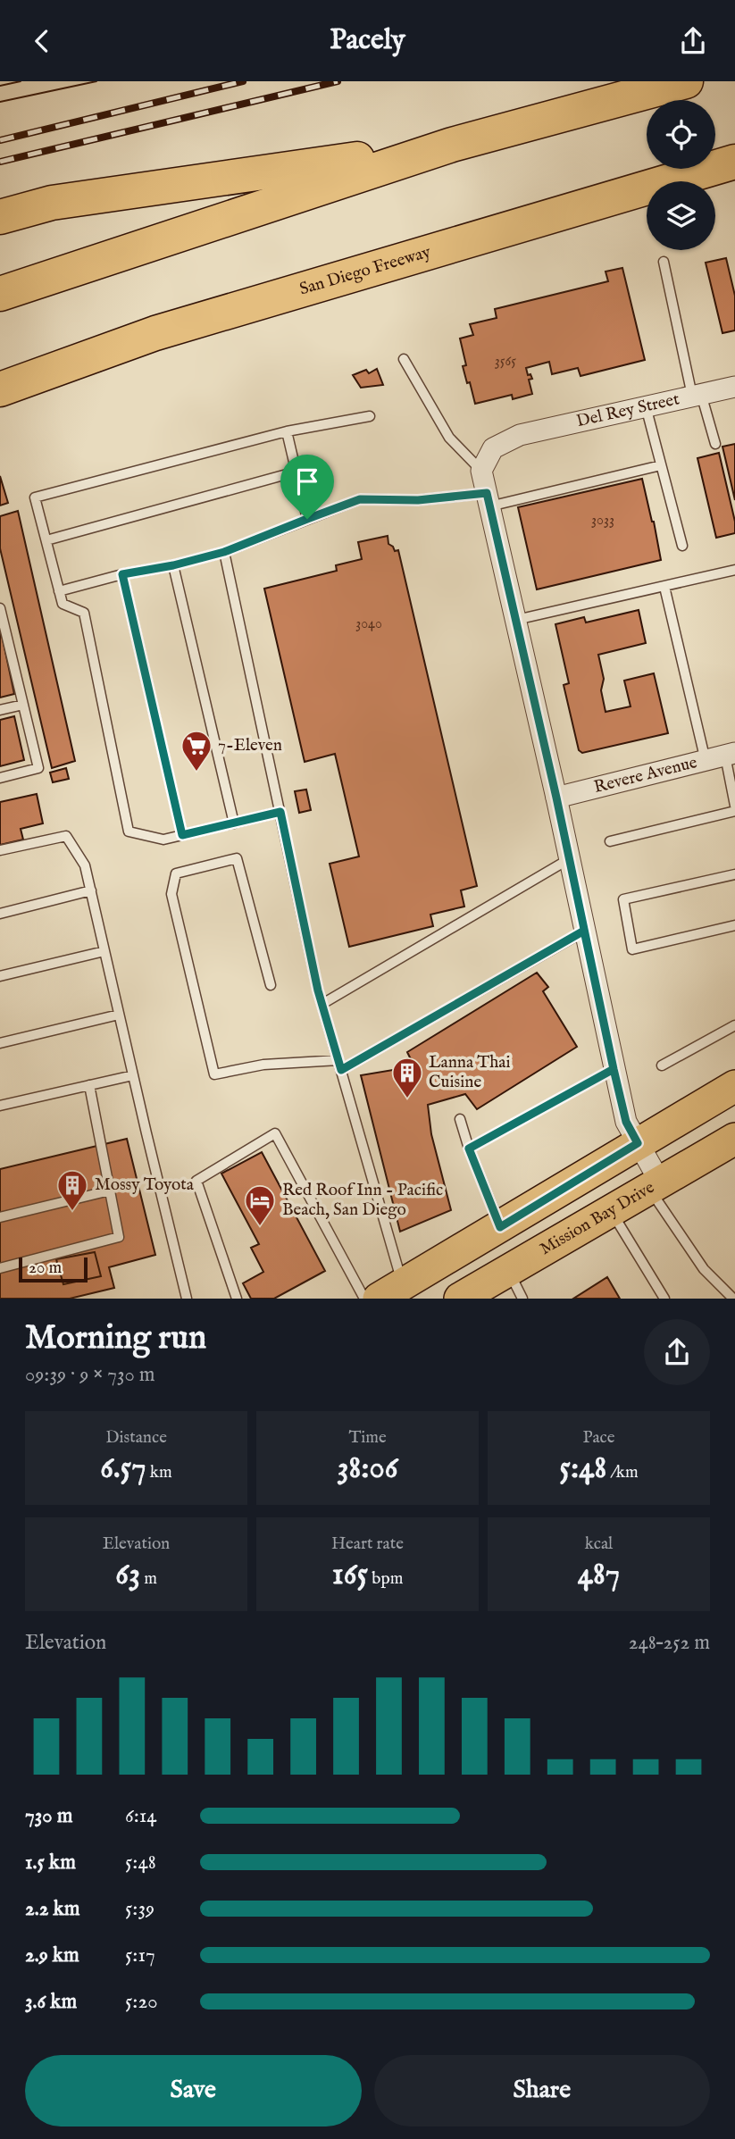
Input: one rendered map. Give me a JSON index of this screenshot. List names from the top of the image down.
{
  "streets": {
    "highway": ["San Diego Freeway"],
    "main road": ["Mission Bay Drive"],
    "street": ["Del Rey Street", "Revere Avenue"]
  },
  "places": {
    "supermarket": ["7-Eleven"],
    "building": ["Lanna Thai Cuisine", "Mossy Toyota"],
    "hotel": ["Red Roof Inn - Pacific Beach, San Diego"]
  },
  "house_numbers": ["3565", "3033", "3040"],
  "scale_bar": "20 m",
  "page": {
    "header": "Pacely",
    "scale": "20 m",
    "heading": ["Morning run", "09:39 · 9 × 730 m"],
    "stats": [
      ["Distance", "6.57 km"],
      ["Time", "38:06"],
      ["Pace", "5:48 /km"],
      ["Elevation", "63 m"],
      ["Heart rate", "165 bpm"],
      ["kcal", "487"]
    ],
    "chart": ["Elevation", "248–252 m"],
    "list": [
      {
        "name": "730 m",
        "note": "6:14"
      },
      {
        "name": "1.5 km",
        "note": "5:48"
      },
      {
        "name": "2.2 km",
        "note": "5:39"
      },
      {
        "name": "2.9 km",
        "note": "5:17"
      },
      {
        "name": "3.6 km",
        "note": "5:20"
      }
    ],
    "buttons": ["Save", "Share"]
  }
}
